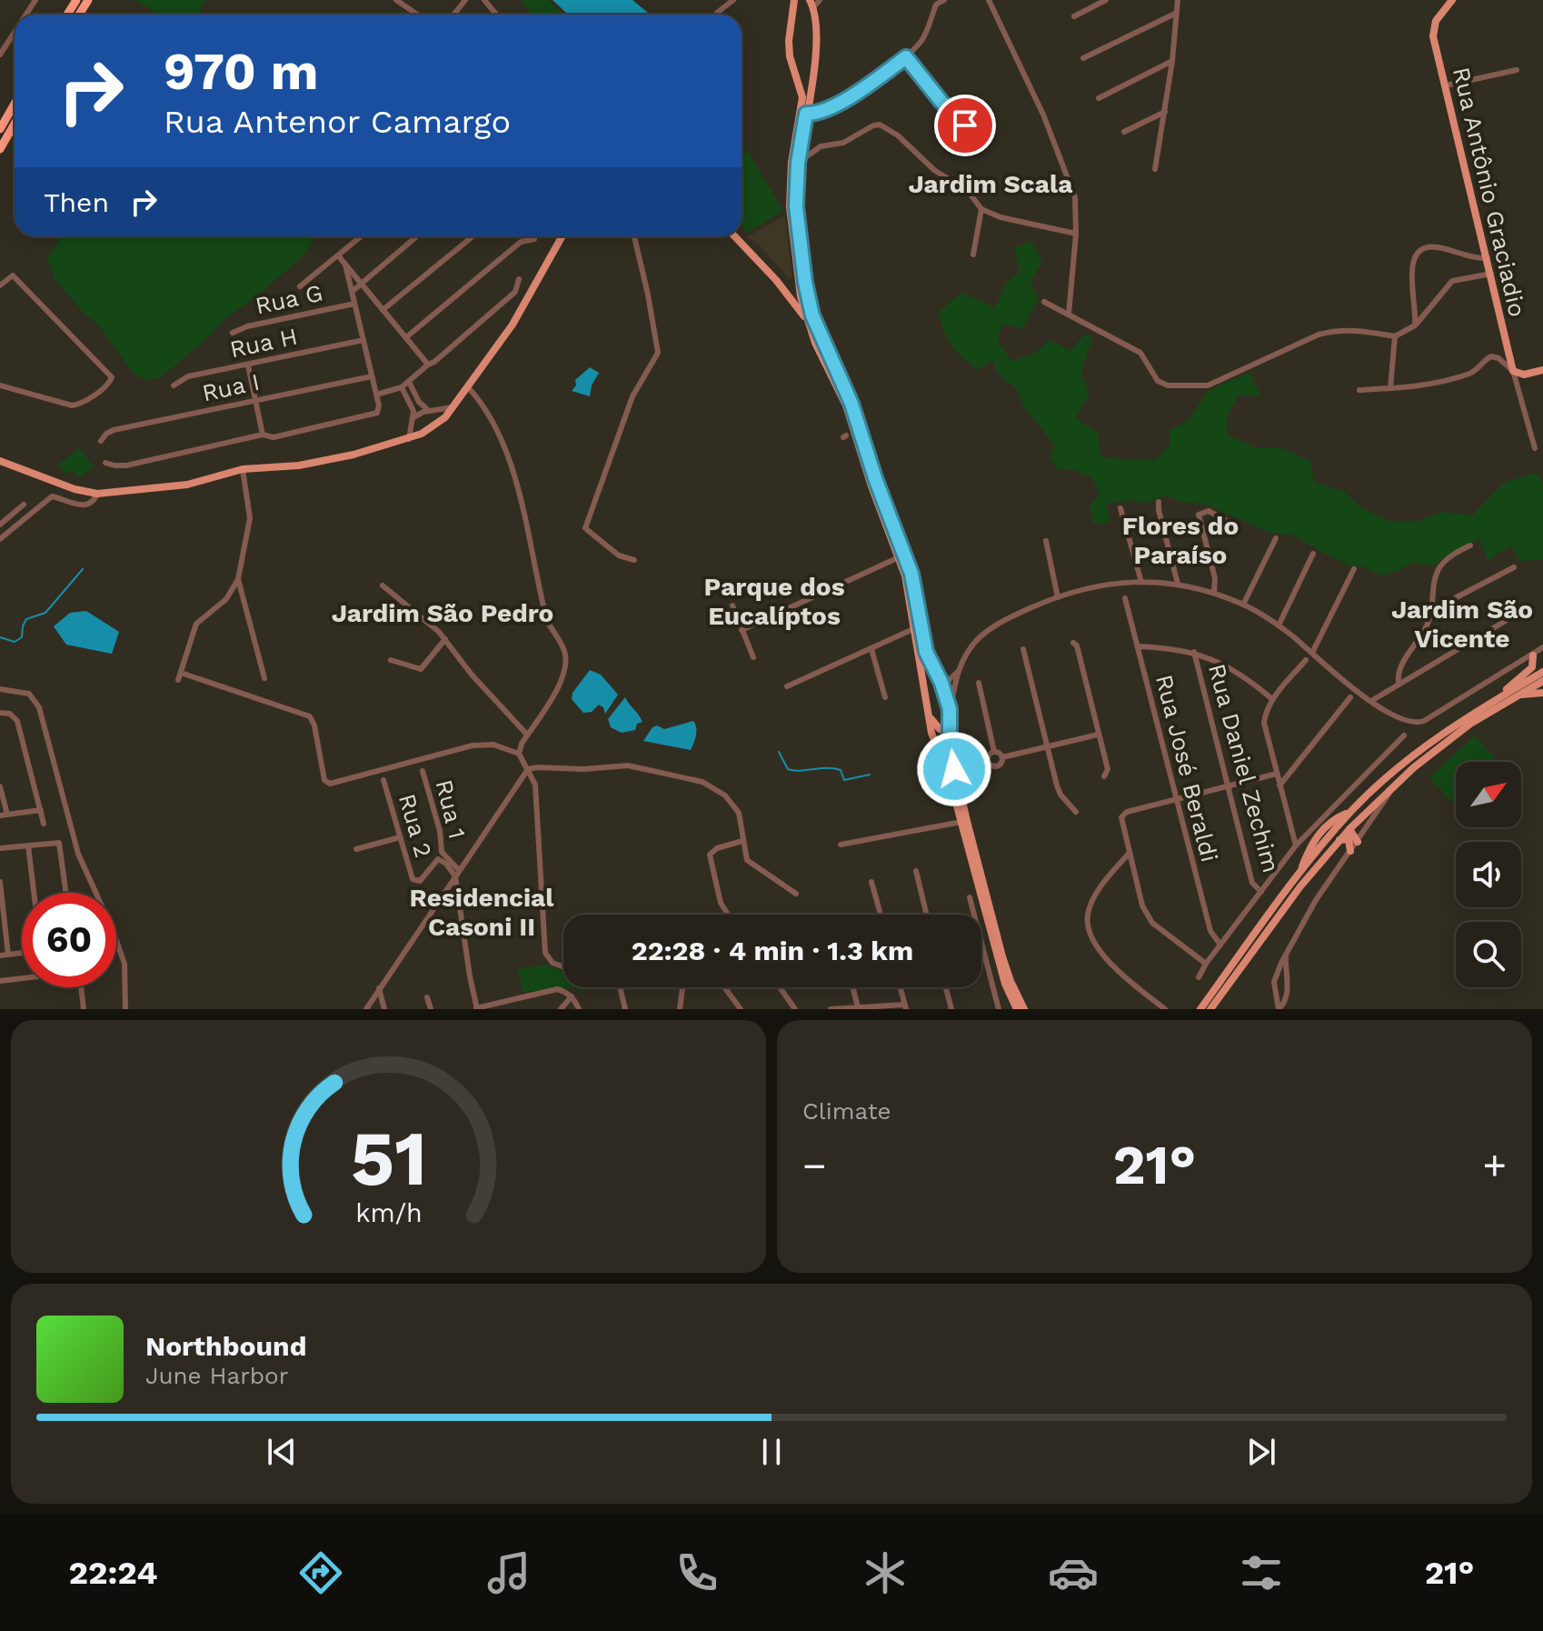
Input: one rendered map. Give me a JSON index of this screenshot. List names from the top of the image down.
{
  "streets": {
    "main road": ["Rua Antônio Graciadio"],
    "street": [
      "Rua G",
      "Rua H",
      "Rua I",
      "Rua José Beraldi",
      "Rua Daniel Zechim",
      "Rua 1",
      "Rua 2"
    ]
  },
  "crossings": [
    ["Rua 1", "Rua 2"]
  ],
  "districts": [
    "Jardim Scala",
    "Flores do Paraíso",
    "Parque dos Eucalíptos",
    "Jardim São Vicente",
    "Jardim São Pedro",
    "Residencial Casoni II"
  ],
  "north": "top right",
  "page": {
    "turn": ["970 m", "Rua Antenor Camargo"],
    "then": "Then",
    "limit": "60",
    "trip": "22:28 · 4 min · 1.3 km",
    "tile": "Climate",
    "heat": ["−", "21°", "+"],
    "song": ["Northbound", "June Harbor"],
    "tabs": ["22:24", "21°"],
    "gauge": ["51", "km/h"]
  }
}
